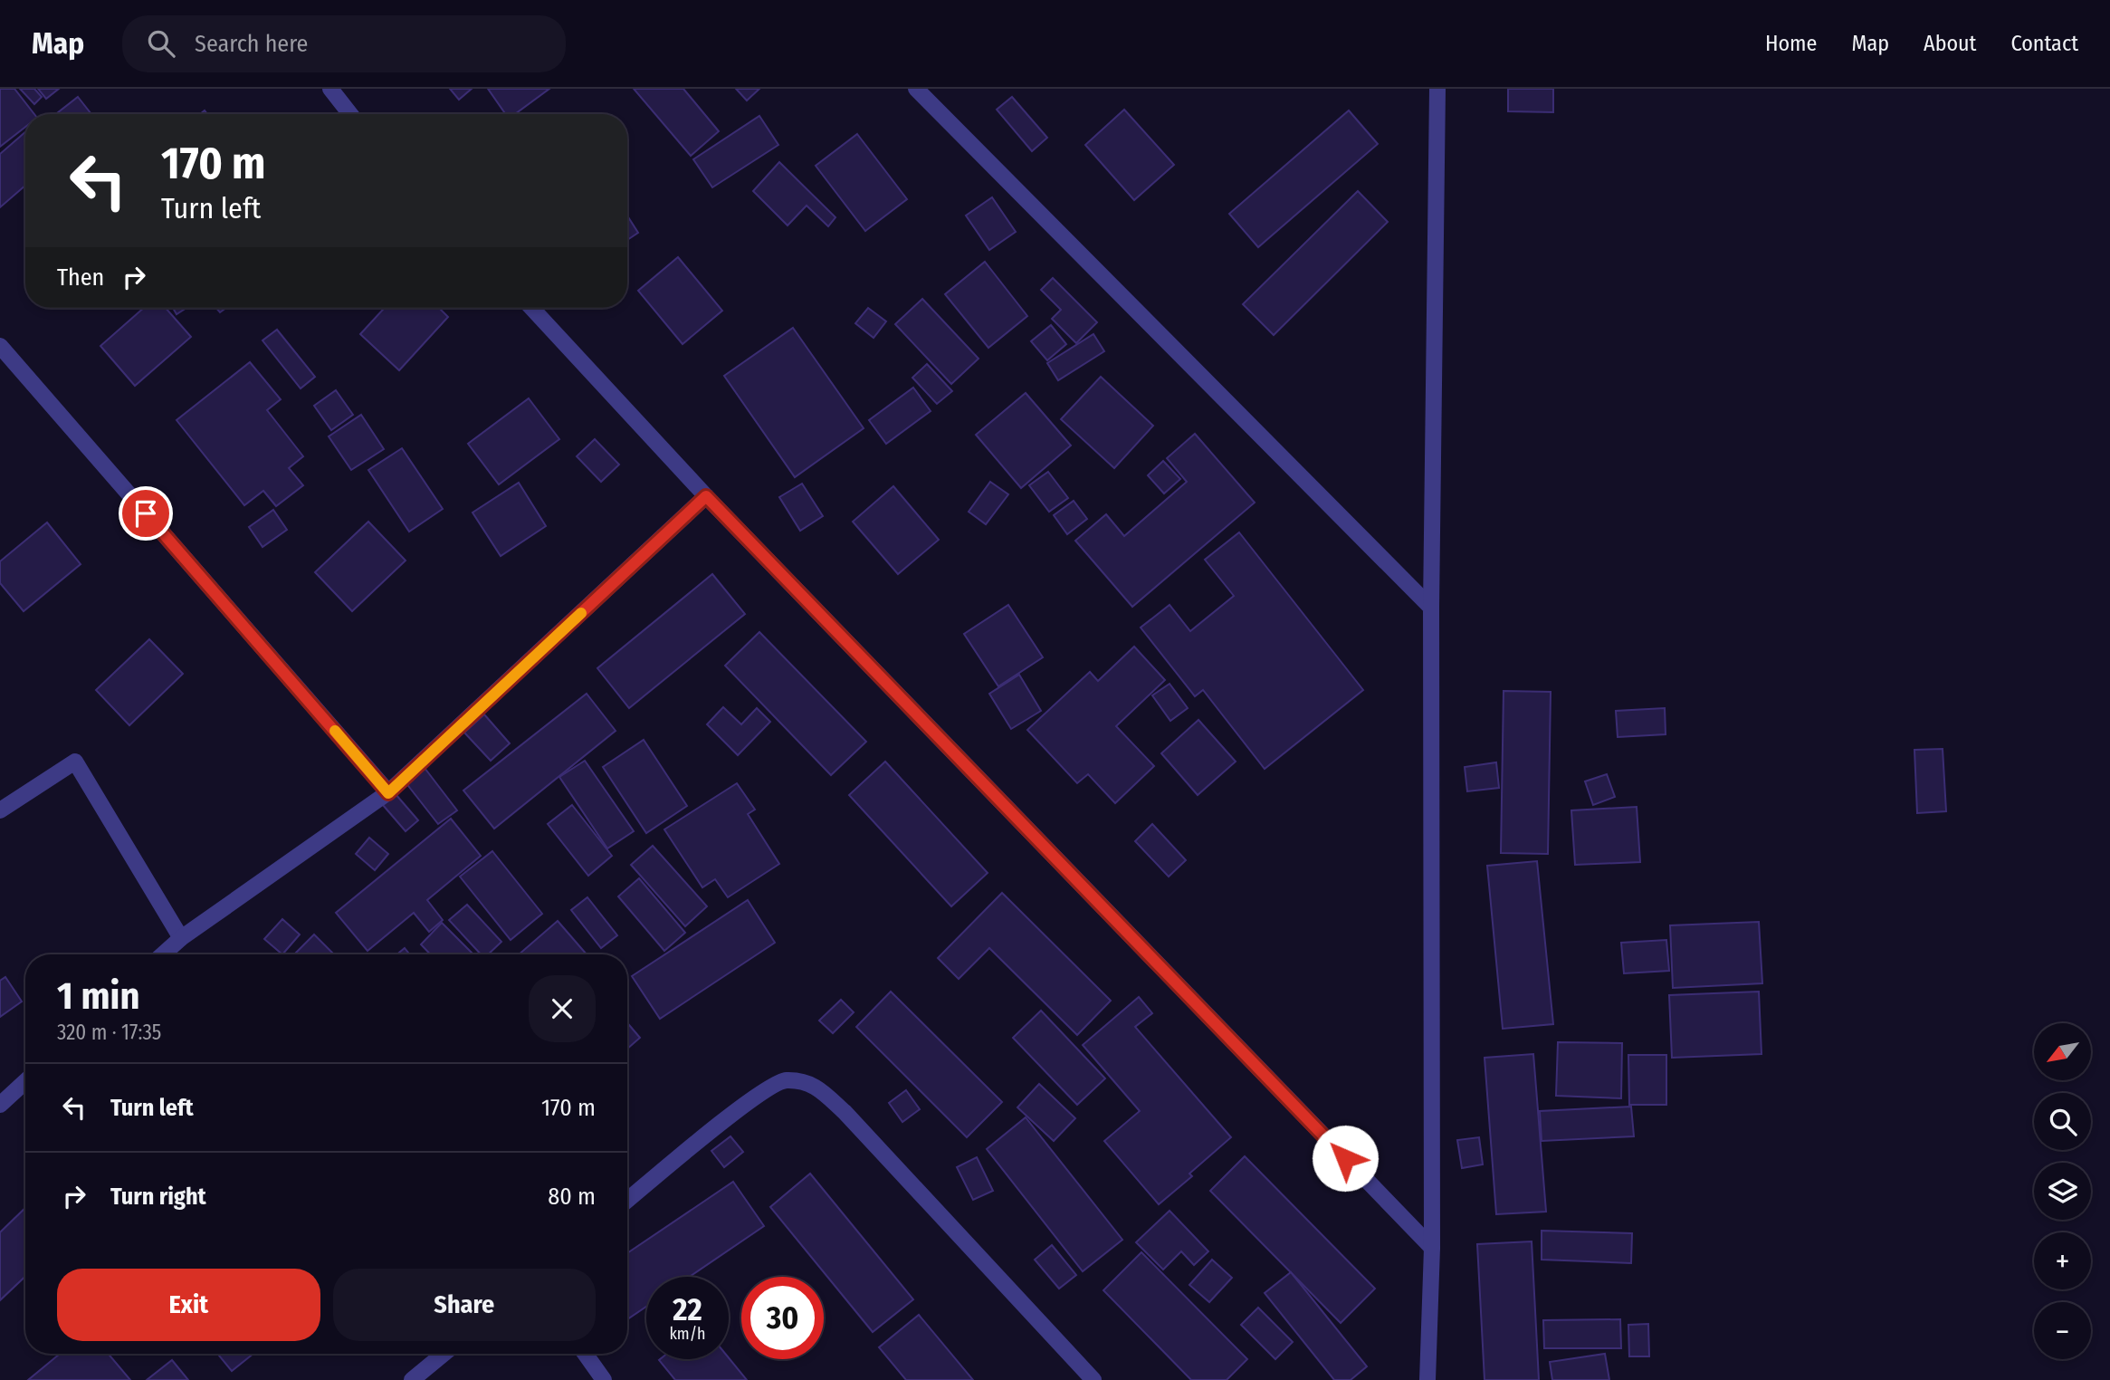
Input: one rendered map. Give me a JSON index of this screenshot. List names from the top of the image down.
{
  "north": "bottom left",
  "page": {
    "header": "Map",
    "search": "Search here",
    "nav": [
      "Home",
      "Map",
      "About",
      "Contact"
    ],
    "turn": ["170 m", "Turn left"],
    "then": "Then",
    "heading": ["1 min", "320 m · 17:35"],
    "map_buttons": ["+", "−"],
    "list": [
      {
        "name": "Turn left",
        "value": "170 m"
      },
      {
        "name": "Turn right",
        "value": "80 m"
      }
    ],
    "buttons": ["Exit", "Share"],
    "speed": "22 km/h",
    "limit": "30"
  }
}
